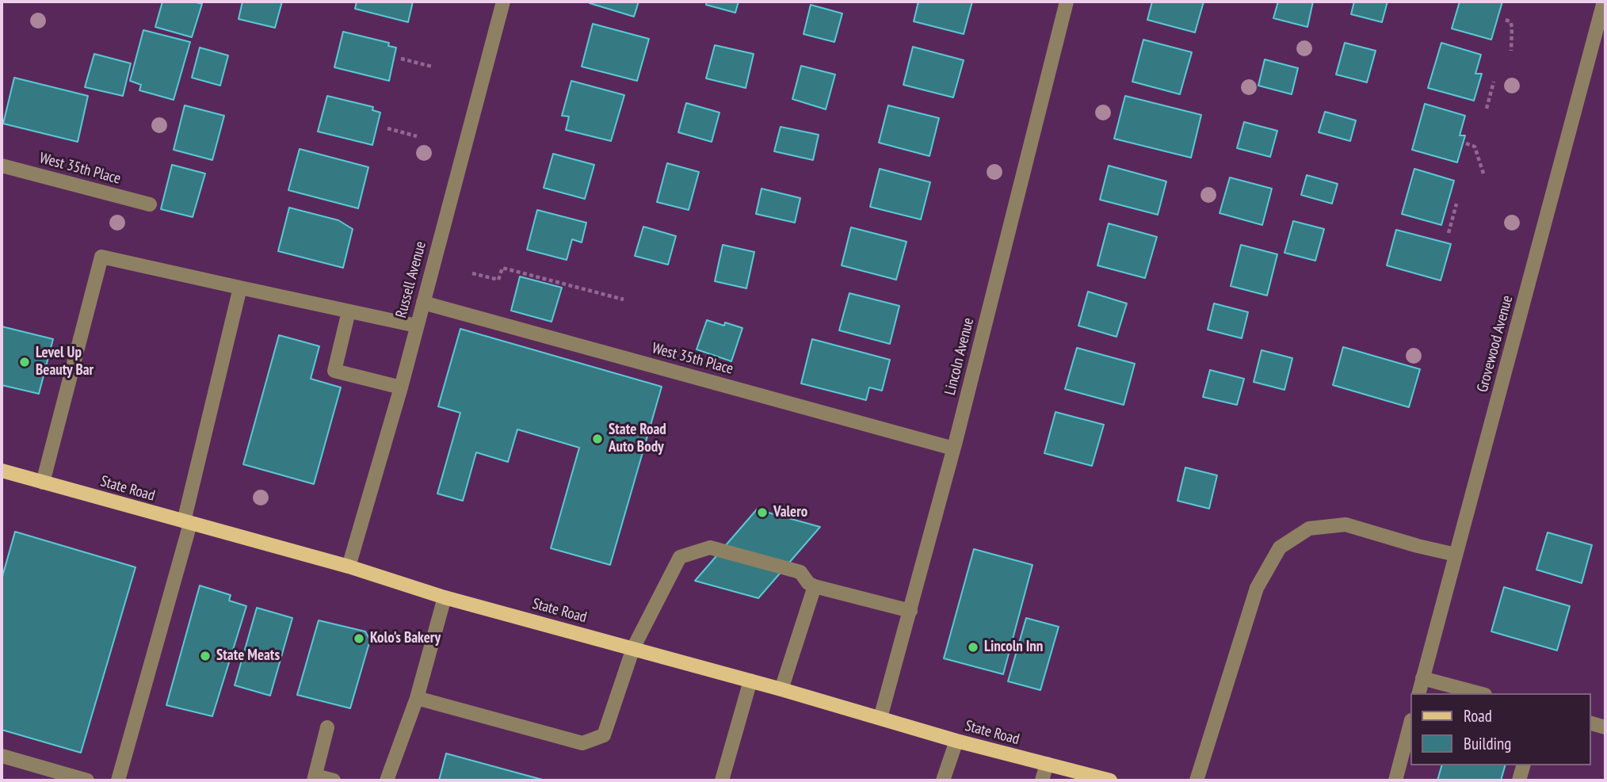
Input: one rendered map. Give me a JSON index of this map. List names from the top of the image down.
{
  "streets": {
    "main road": ["State Road"],
    "street": [
      "West 35th Place",
      "Russell Avenue",
      "Grovewood Avenue",
      "Lincoln Avenue"
    ]
  },
  "crossings": [
    ["West 35th Place", "Russell Avenue"],
    ["West 35th Place", "Lincoln Avenue"],
    ["Russell Avenue", "State Road"],
    ["Lincoln Avenue", "State Road"]
  ],
  "places": [
    "Level Up Beauty Bar",
    "State Road Auto Body",
    "Valero",
    "Kolo's Bakery",
    "Lincoln Inn",
    "State Meats"
  ],
  "legend": ["Road", "Building"]
}
